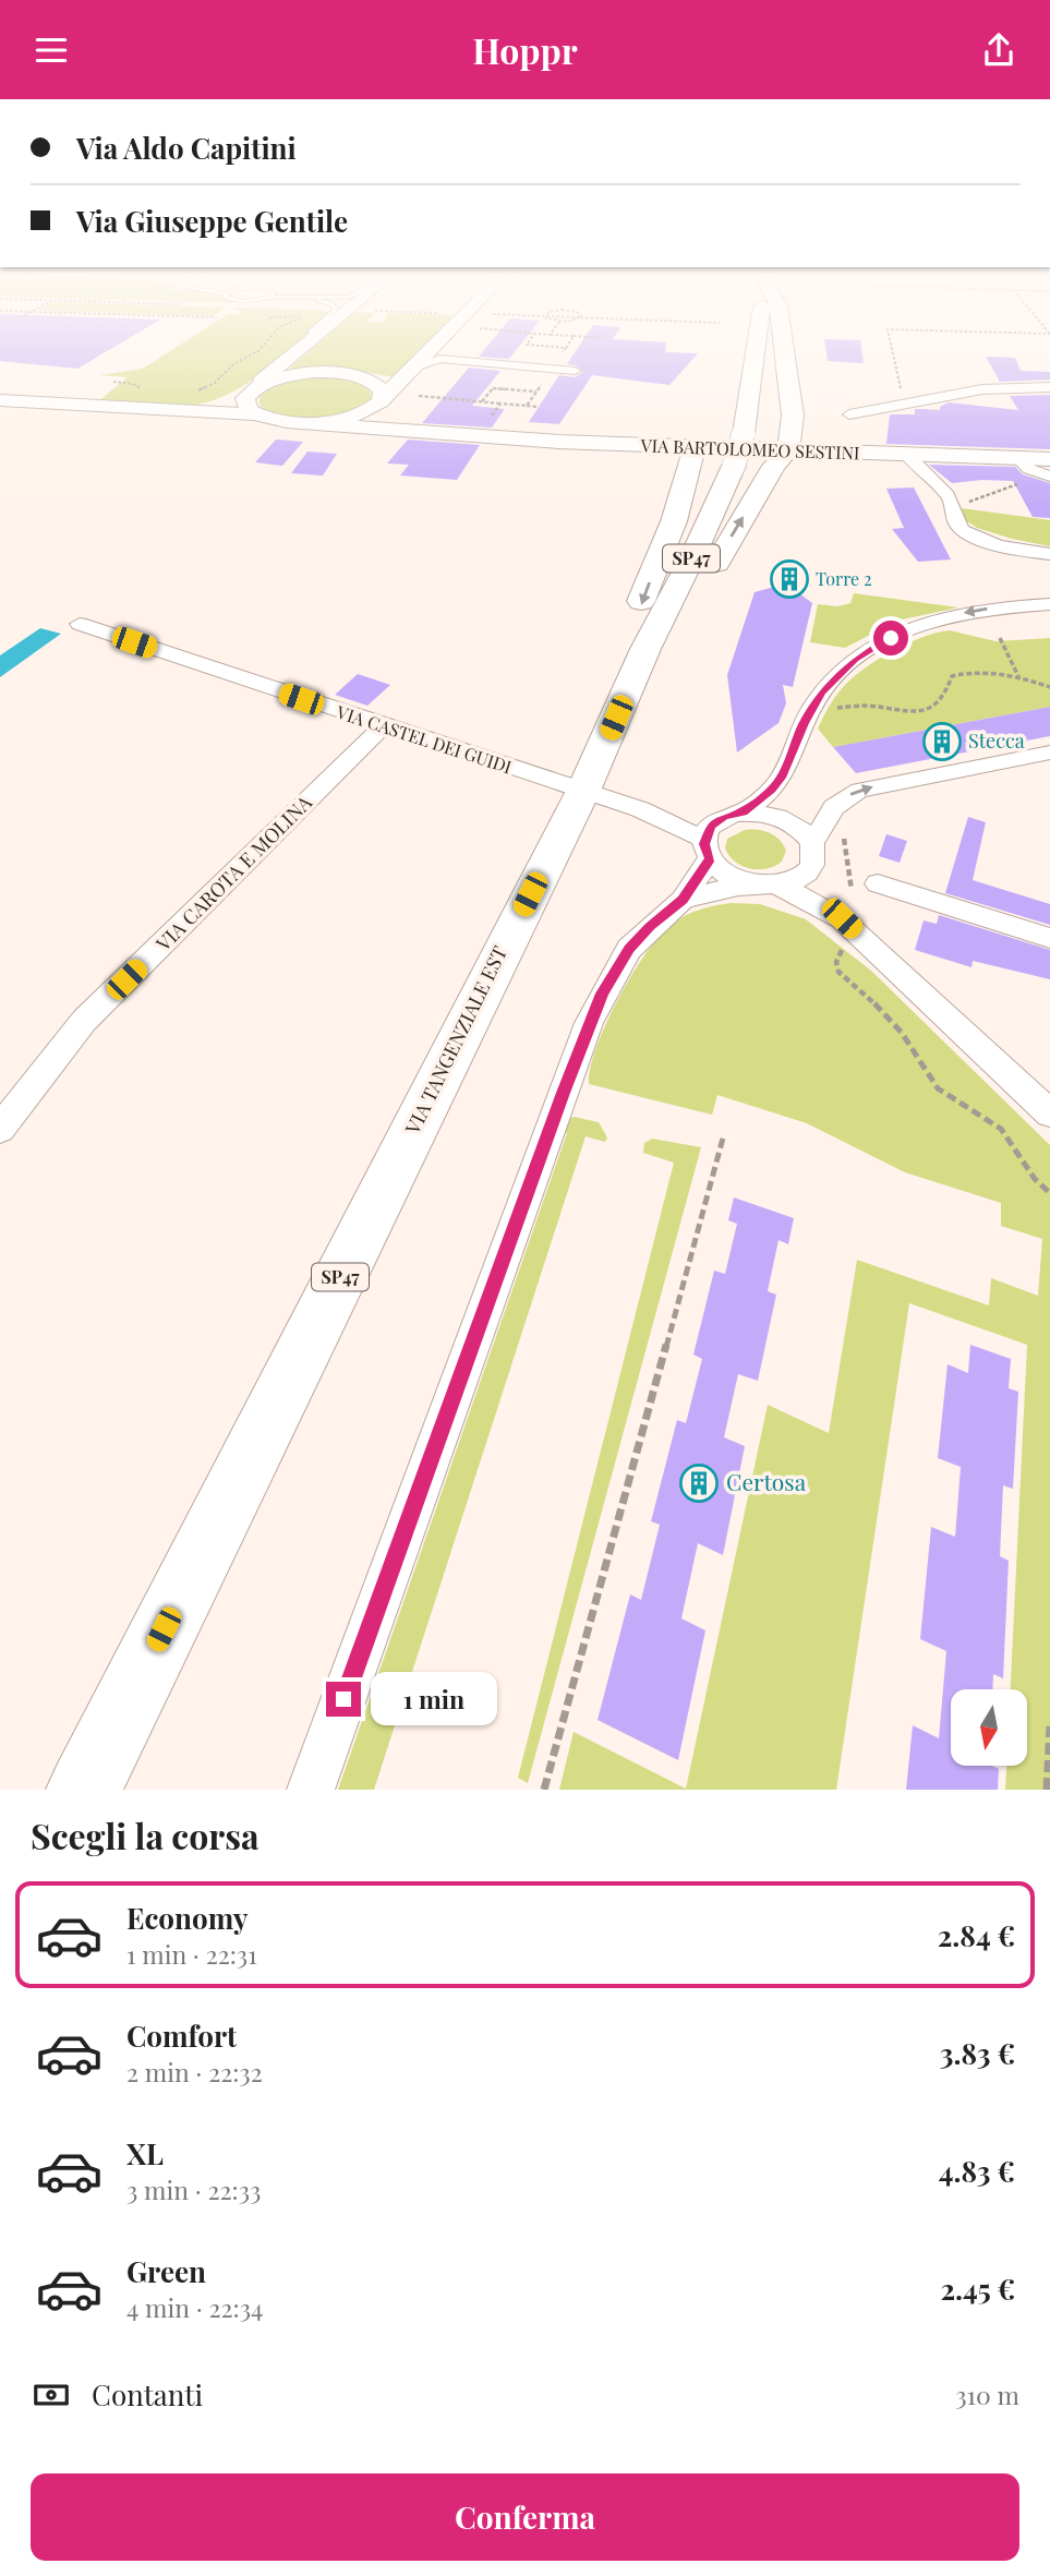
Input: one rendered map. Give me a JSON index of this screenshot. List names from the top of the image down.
{
  "streets": {
    "main road": ["VIA BARTOLOMEO SESTINI", "SP47", "VIA TANGENZIALE EST"],
    "street": ["VIA CASTEL DEI GUIDI", "VIA CAROTA E MOLINA"]
  },
  "crossings": [
    ["VIA BARTOLOMEO SESTINI", "VIA TANGENZIALE EST"],
    ["VIA CASTEL DEI GUIDI", "VIA CAROTA E MOLINA"],
    ["VIA CASTEL DEI GUIDI", "VIA TANGENZIALE EST"]
  ],
  "places": {
    "building": ["Torre 2", "Stecca", "Certosa"]
  },
  "north": "bottom",
  "page": {
    "header": "Hoppr",
    "banner": ["Via Aldo Capitini", "Via Giuseppe Gentile"],
    "bubble": "1 min",
    "heading": "Scegli la corsa",
    "list": [
      {
        "name": "Economy",
        "note": "1 min · 22:31",
        "value": "2.84 €"
      },
      {
        "name": "Comfort",
        "note": "2 min · 22:32",
        "value": "3.83 €"
      },
      {
        "name": "XL",
        "note": "3 min · 22:33",
        "value": "4.83 €"
      },
      {
        "name": "Green",
        "note": "4 min · 22:34",
        "value": "2.45 €"
      }
    ],
    "pay": ["Contanti", "310 m"],
    "buttons": "Conferma"
  }
}
